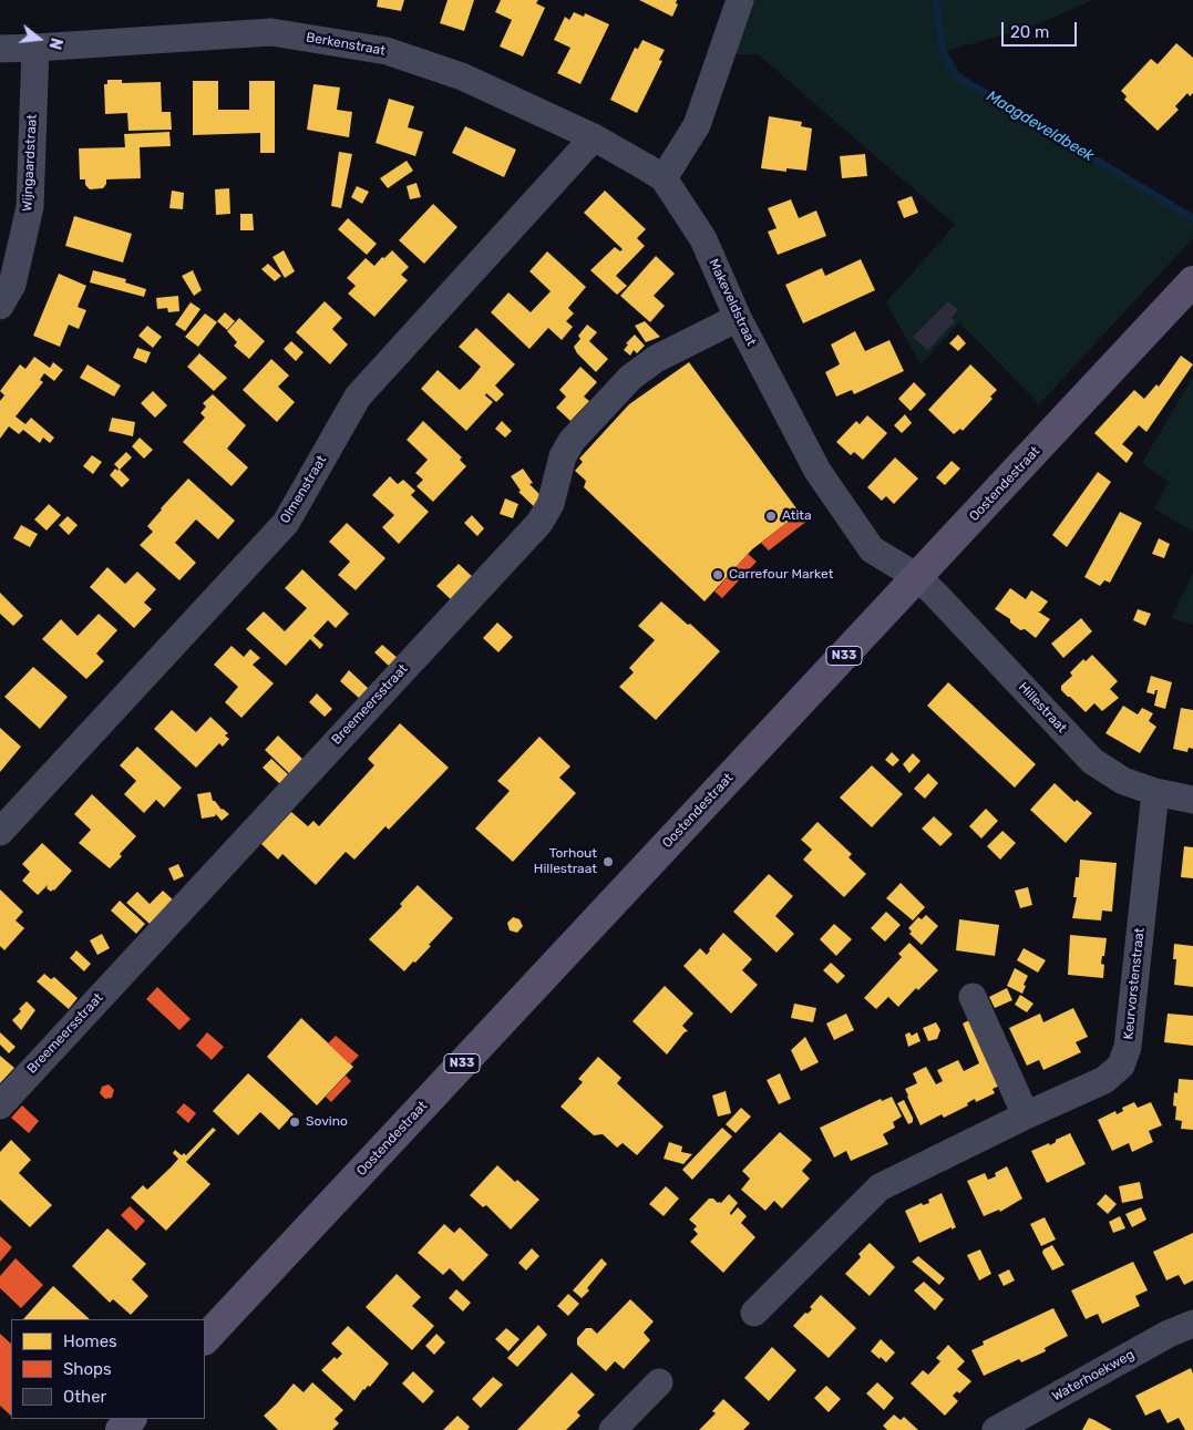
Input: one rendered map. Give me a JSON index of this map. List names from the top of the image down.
{
  "streets": {
    "main road": ["Oostendestraat", "N33"],
    "street": [
      "Berkenstraat",
      "Wijngaardstraat",
      "Makeveldstraat",
      "Olmenstraat",
      "Breemeersstraat",
      "Hillestraat",
      "Keurvorstenstraat",
      "Waterhoekweg"
    ]
  },
  "crossings": [
    ["Berkenstraat", "Wijngaardstraat"],
    ["Berkenstraat", "Makeveldstraat"],
    ["Berkenstraat", "Olmenstraat"],
    ["Makeveldstraat", "Oostendestraat"],
    ["Makeveldstraat", "Breemeersstraat"],
    ["Makeveldstraat", "Hillestraat"],
    ["Oostendestraat", "Hillestraat"],
    ["Hillestraat", "Keurvorstenstraat"]
  ],
  "water": ["Maagdeveldbeek"],
  "places": [
    "Atita",
    "Carrefour Market",
    "Torhout Hillestraat",
    "Sovino"
  ],
  "legend": ["Homes", "Shops", "Other"],
  "scale_bar": "20 m",
  "north": "right"
}
